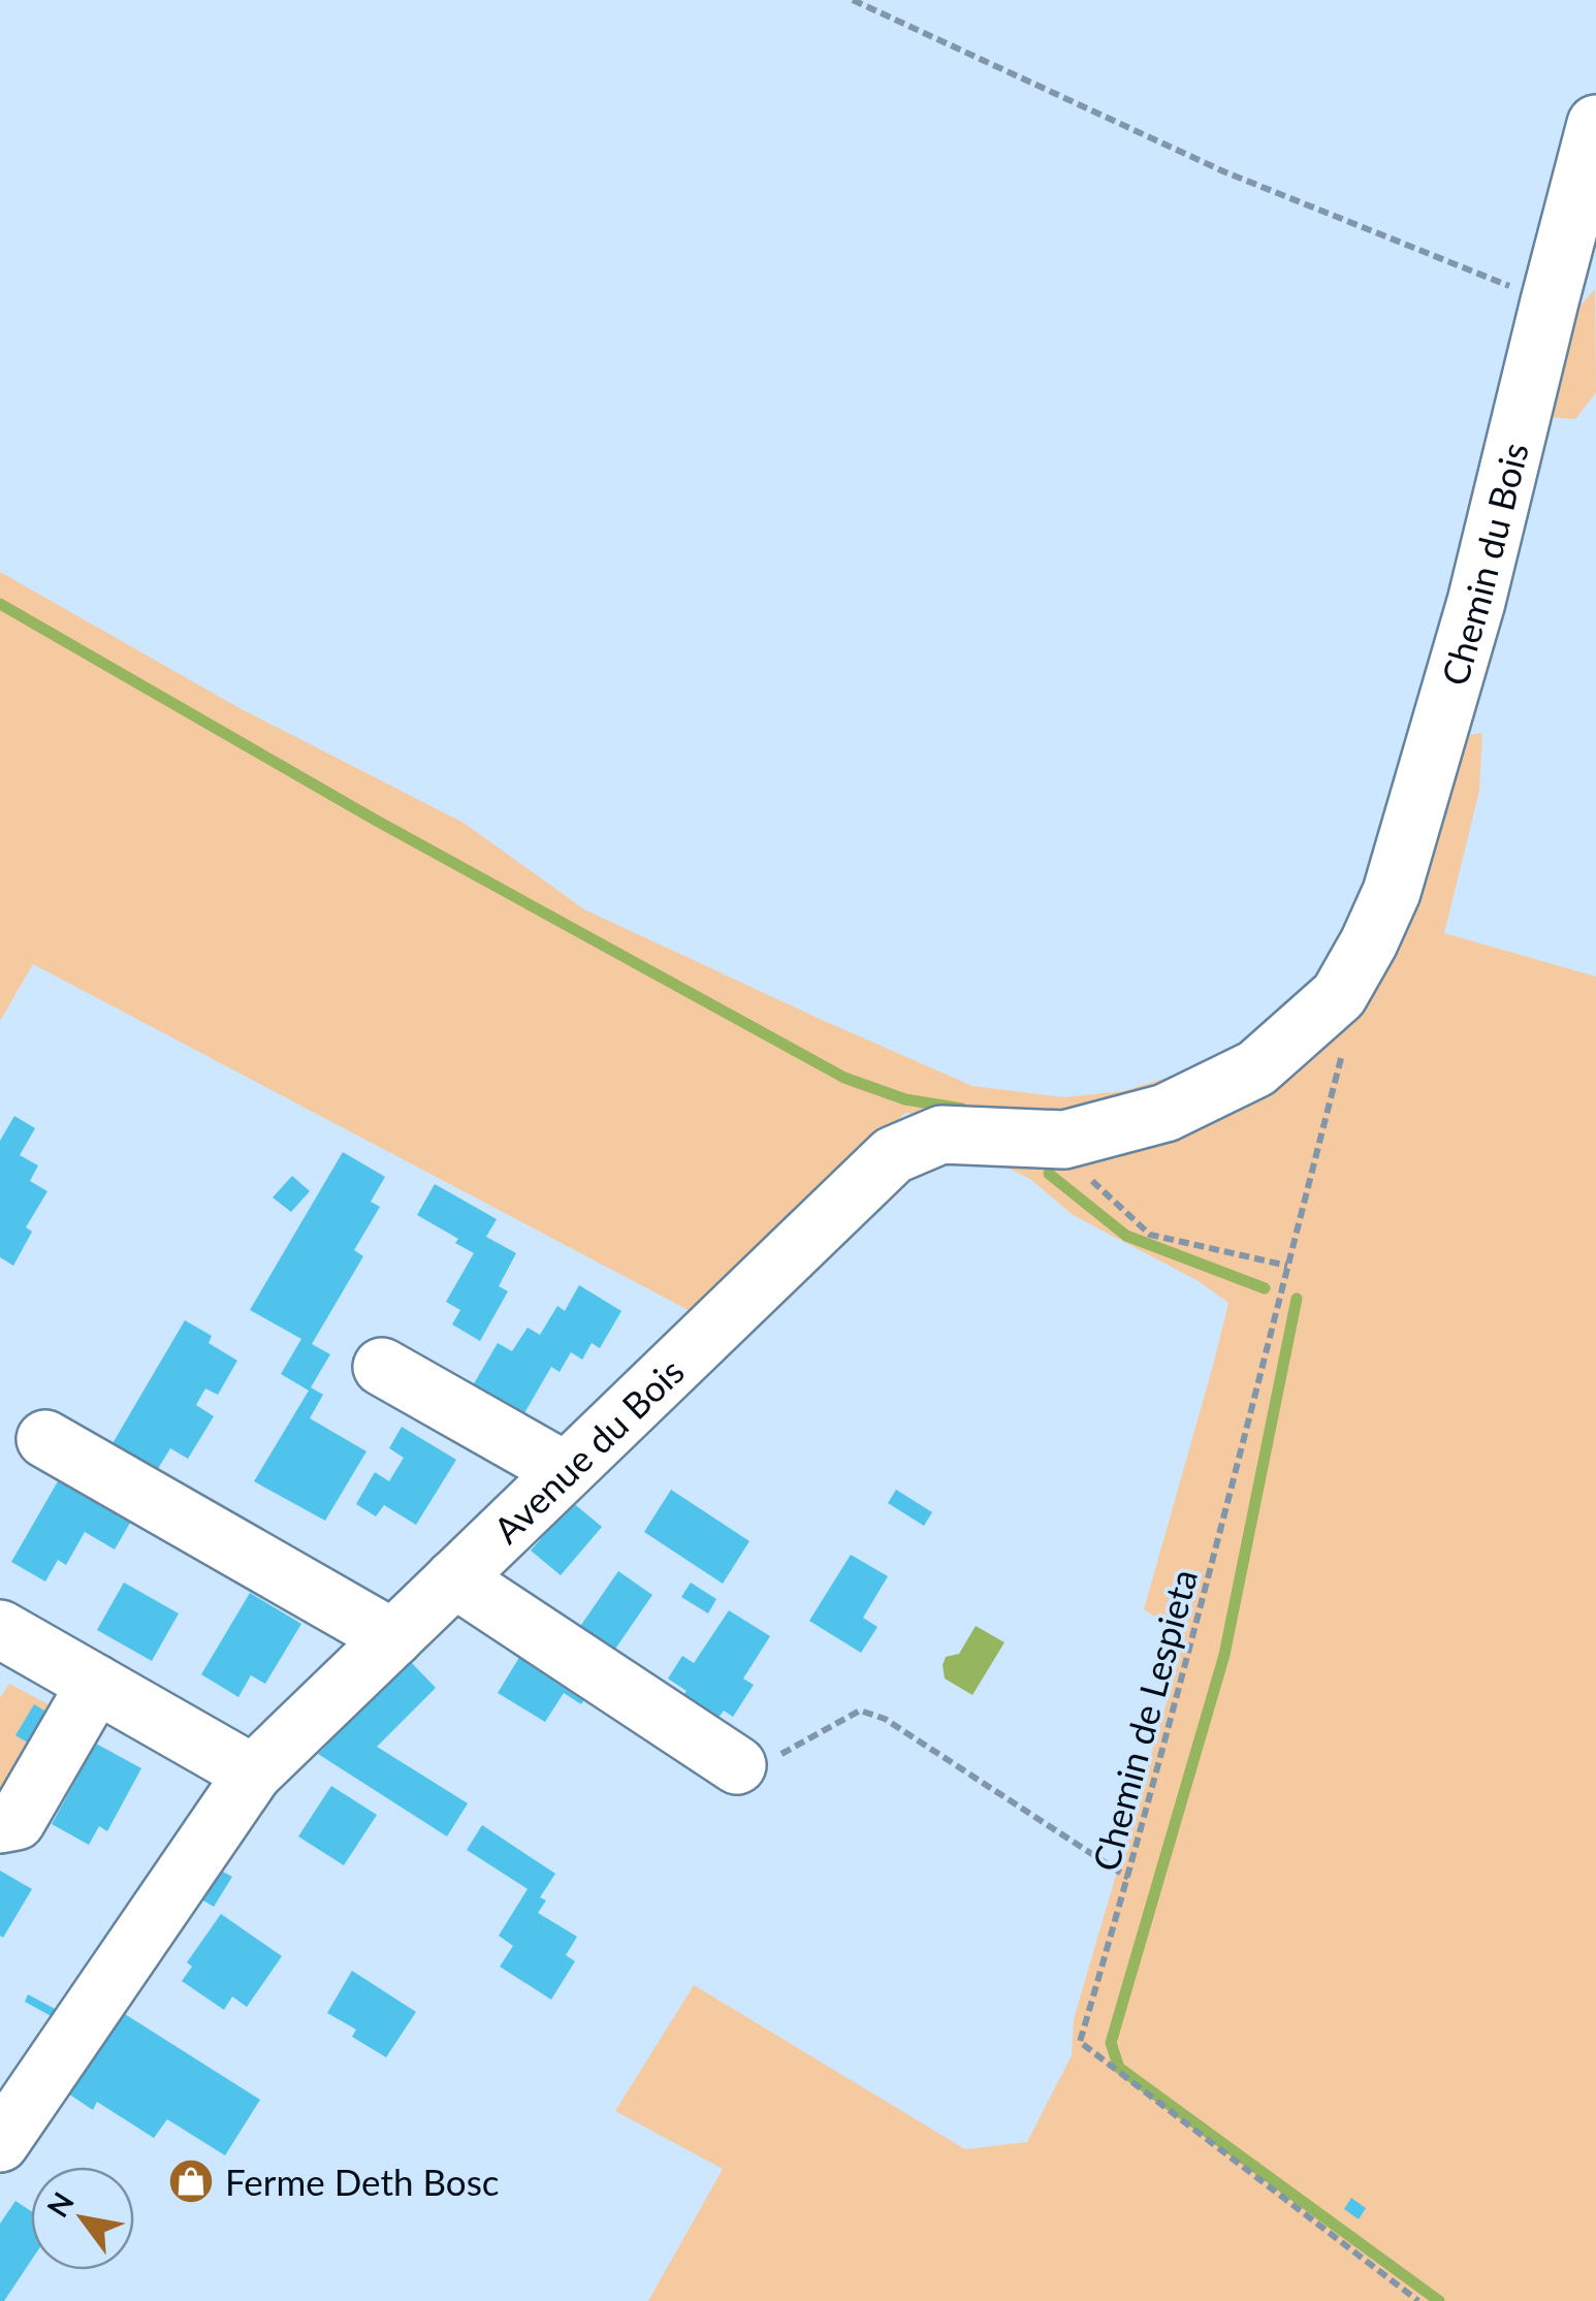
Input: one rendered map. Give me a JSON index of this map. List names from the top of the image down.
{
  "streets": {
    "street": ["Chemin du Bois", "Avenue du Bois"],
    "path": ["Chemin de Lespieta"]
  },
  "crossings": [
    ["Chemin du Bois", "Avenue du Bois"],
    ["Chemin du Bois", "Chemin de Lespieta"],
    ["Avenue du Bois", "Chemin de Lespieta"]
  ],
  "places": {
    "shop": ["Ferme Deth Bosc"]
  },
  "north": "top left"
}
